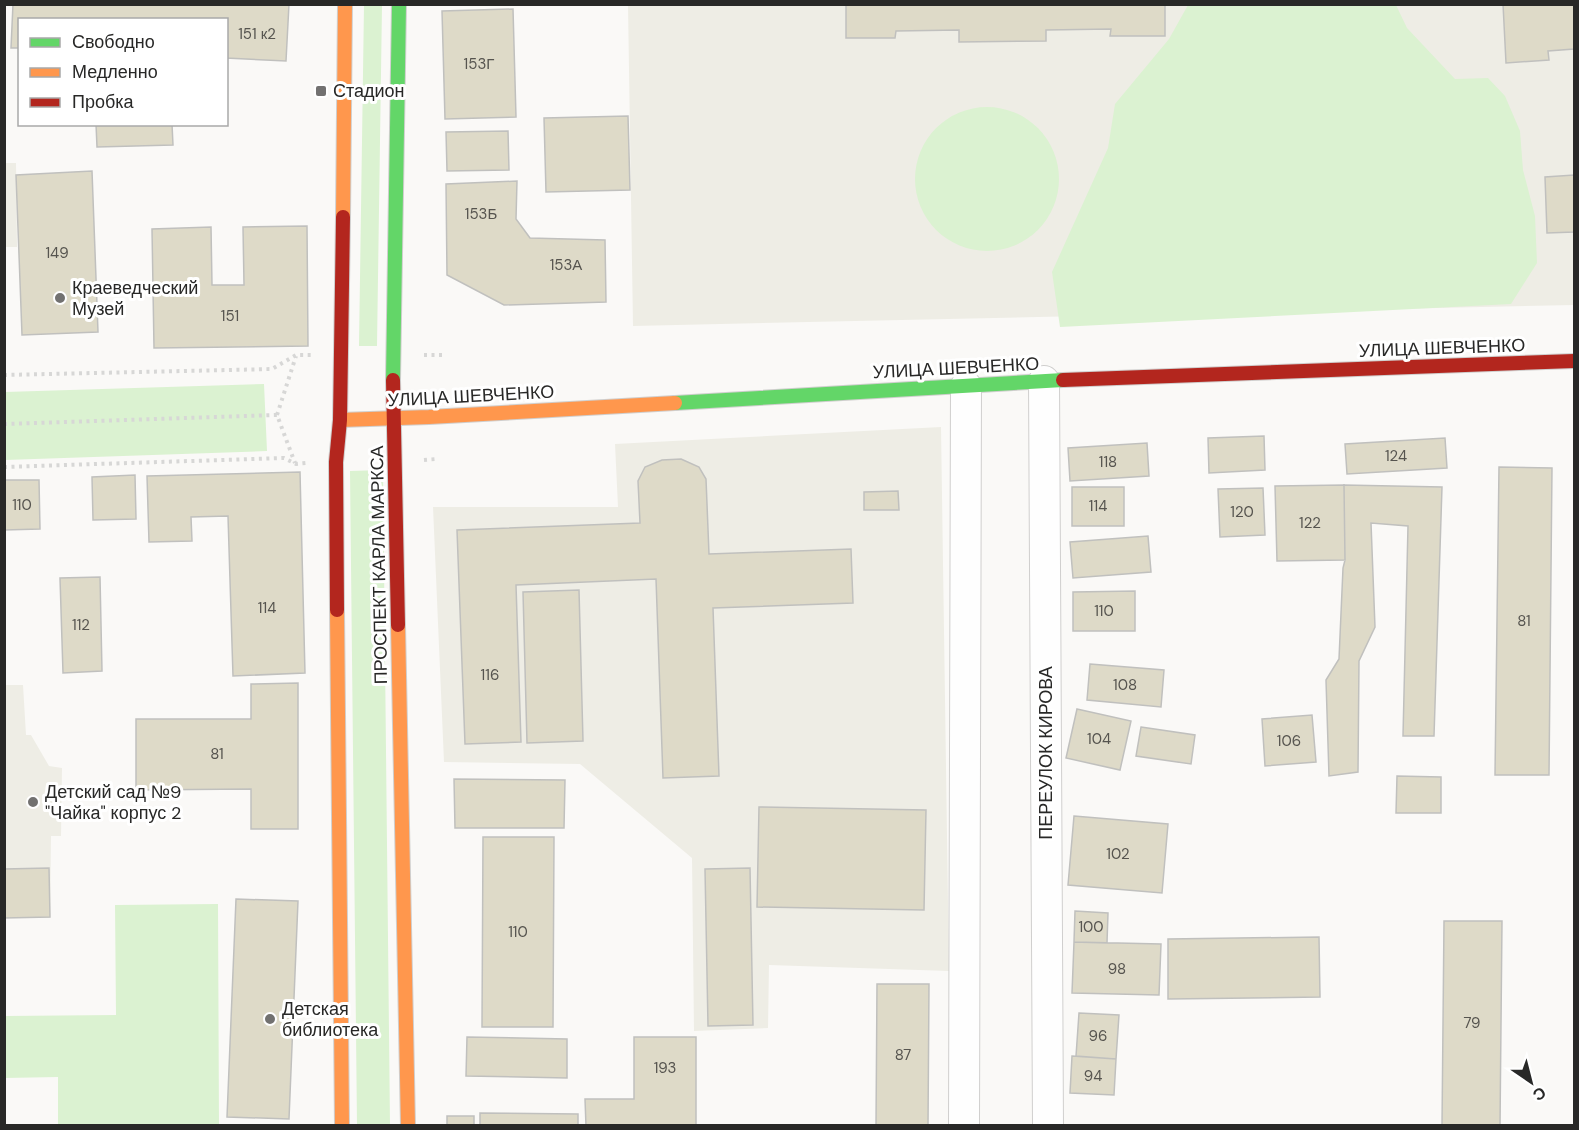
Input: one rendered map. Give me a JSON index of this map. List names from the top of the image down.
{
  "streets": {
    "main road": ["УЛИЦА ШЕВЧЕНКО", "ПРОСПЕКТ КАРЛА МАРКСА"],
    "street": ["ПЕРЕУЛОК КИРОВА"]
  },
  "crossings": [
    ["УЛИЦА ШЕВЧЕНКО", "ПРОСПЕКТ КАРЛА МАРКСА"],
    ["УЛИЦА ШЕВЧЕНКО", "ПЕРЕУЛОК КИРОВА"]
  ],
  "places": {
    "transit": ["Стадион"],
    "other": ["Краеведческий Музей", "Детский сад №9 \"Чайка\" корпус 2", "Детская библиотека"]
  },
  "house_numbers": [
    "151 к2",
    "153Г",
    "153Б",
    "149",
    "153А",
    "151",
    "124",
    "118",
    "110",
    "114",
    "120",
    "122",
    "114",
    "110",
    "81",
    "112",
    "116",
    "108",
    "104",
    "106",
    "81",
    "102",
    "100",
    "110",
    "98",
    "79",
    "96",
    "87",
    "193",
    "94"
  ],
  "legend": ["Свободно", "Медленно", "Пробка"],
  "north": "bottom right"
}
